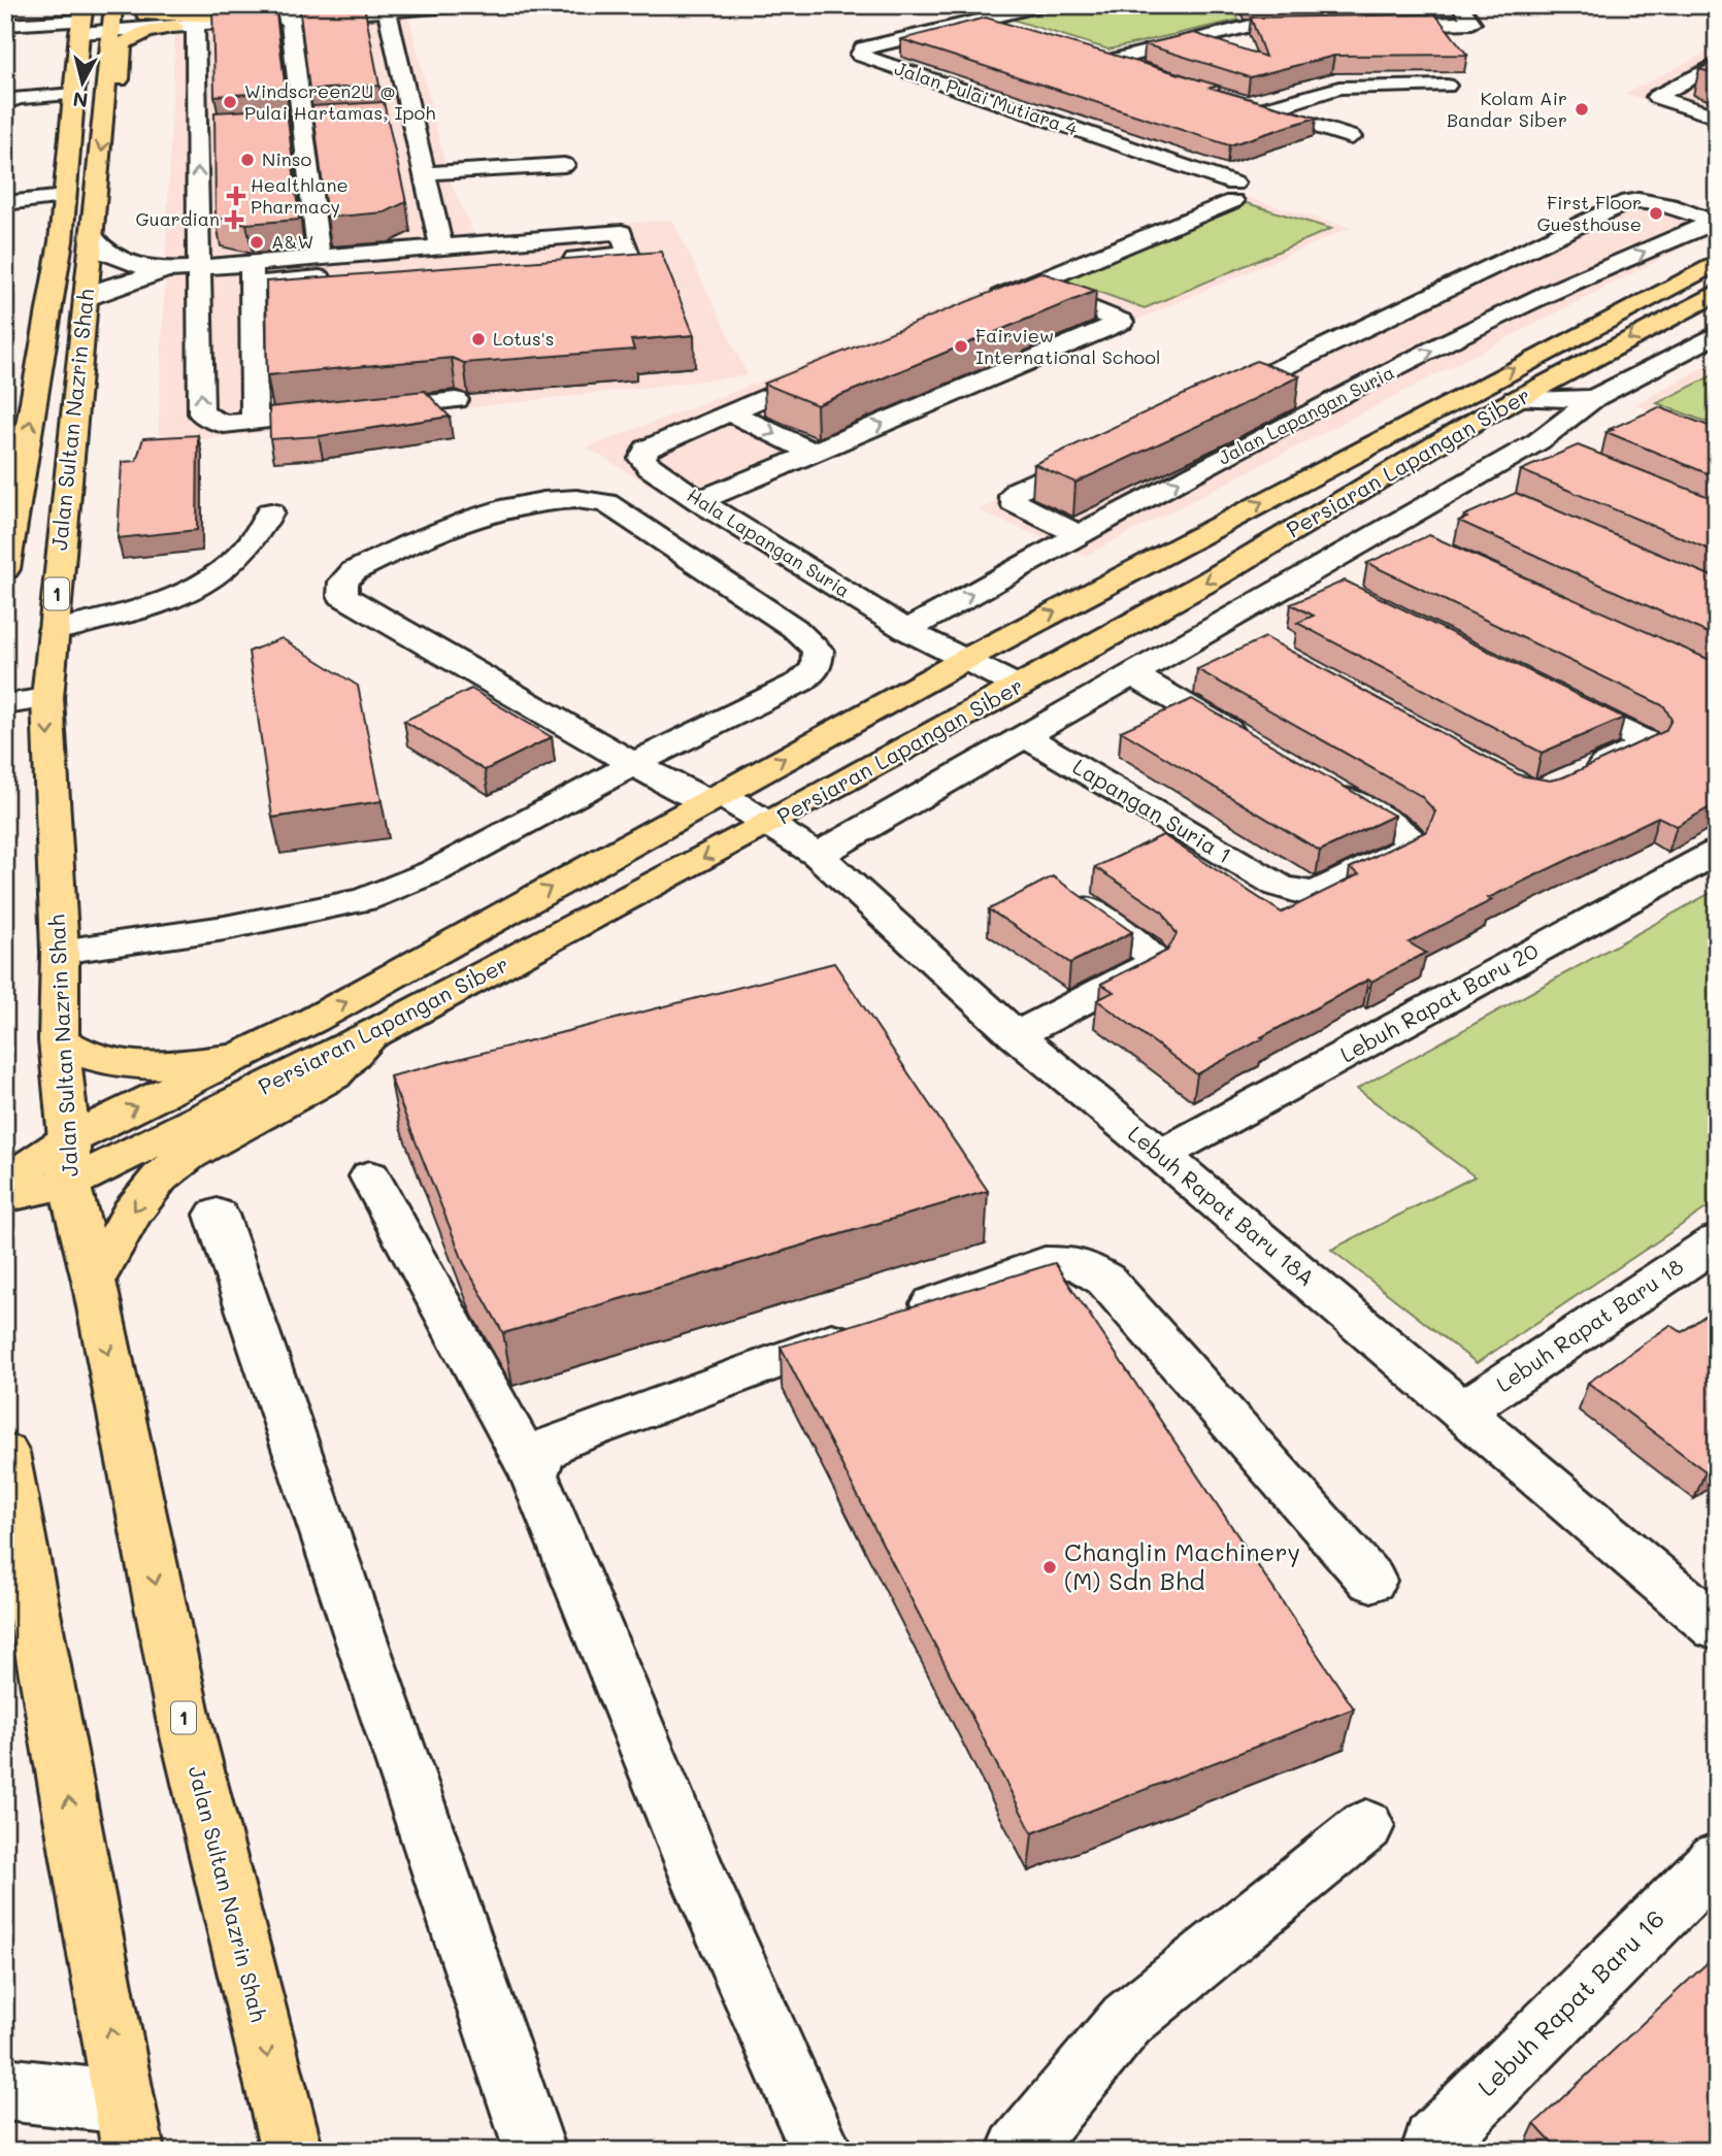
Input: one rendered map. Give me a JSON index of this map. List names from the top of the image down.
{
  "streets": {
    "main road": ["Jalan Sultan Nazrin Shah", "Persiaran Lapangan Siber", "1"],
    "street": [
      "Jalan Pulai Mutiara 4",
      "Jalan Lapangan Suria",
      "Hala Lapangan Suria",
      "Lapangan Suria 1",
      "Lebuh Rapat Baru 20",
      "Lebuh Rapat Baru 18A",
      "Lebuh Rapat Baru 18",
      "Lebuh Rapat Baru 16"
    ]
  },
  "crossings": [
    ["Jalan Lapangan Suria", "Hala Lapangan Suria"],
    ["Jalan Sultan Nazrin Shah", "Persiaran Lapangan Siber"],
    ["Persiaran Lapangan Siber", "Hala Lapangan Suria"],
    ["Persiaran Lapangan Siber", "Lebuh Rapat Baru 18A"],
    ["Lebuh Rapat Baru 20", "Lebuh Rapat Baru 18A"],
    ["Lebuh Rapat Baru 18A", "Lebuh Rapat Baru 18"]
  ],
  "places": {
    "other": [
      "Windscreen2U @ Pulai Hartamas, Ipoh",
      "Kolam Air Bandar Siber",
      "Ninso",
      "First Floor Guesthouse",
      "A&W",
      "Lotus's",
      "Fairview International School",
      "Changlin Machinery (M) Sdn Bhd"
    ],
    "health": ["Healthlane Pharmacy", "Guardian"]
  },
  "north": "bottom"
}
